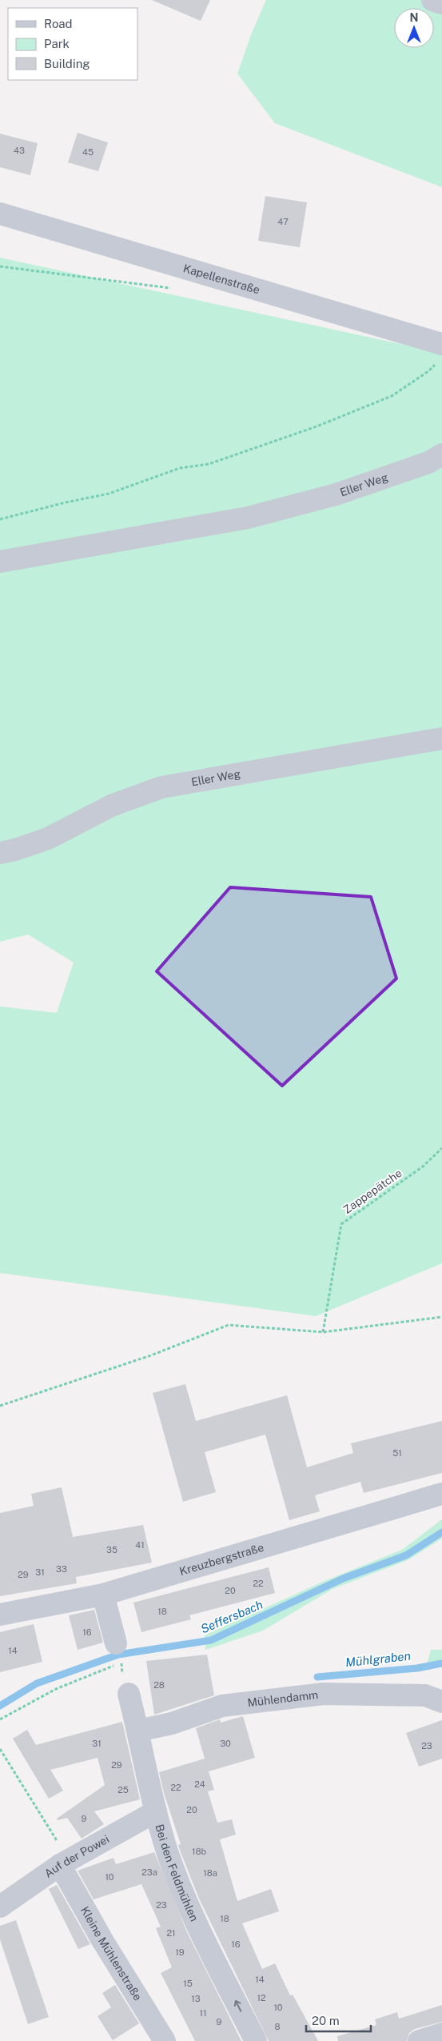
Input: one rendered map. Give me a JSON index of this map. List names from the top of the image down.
{
  "streets": {
    "street": [
      "Kapellenstraße",
      "Eller Weg",
      "Kreuzbergstraße",
      "Mühlendamm",
      "Auf der Powei",
      "Bei den Feldmühlen",
      "Kleine Mühlenstraße"
    ],
    "path": ["Zappepätche"]
  },
  "crossings": [
    ["Mühlendamm", "Bei den Feldmühlen"],
    ["Auf der Powei", "Bei den Feldmühlen"],
    ["Auf der Powei", "Kleine Mühlenstraße"]
  ],
  "one_way": ["Bei den Feldmühlen"],
  "water": ["Seffersbach", "Mühlgraben"],
  "house_numbers": [
    "43",
    "45",
    "47",
    "51",
    "41",
    "35",
    "33",
    "31",
    "29",
    "22",
    "20",
    "18",
    "16",
    "14",
    "28",
    "31",
    "30",
    "23",
    "29",
    "24",
    "22",
    "25",
    "20",
    "9",
    "18b",
    "23a",
    "18a",
    "10",
    "23",
    "18",
    "21",
    "16",
    "19",
    "14",
    "15",
    "12",
    "13",
    "10",
    "11",
    "9",
    "8"
  ],
  "legend": ["Road", "Park", "Building"],
  "scale_bar": "20 m",
  "north": "top"
}
